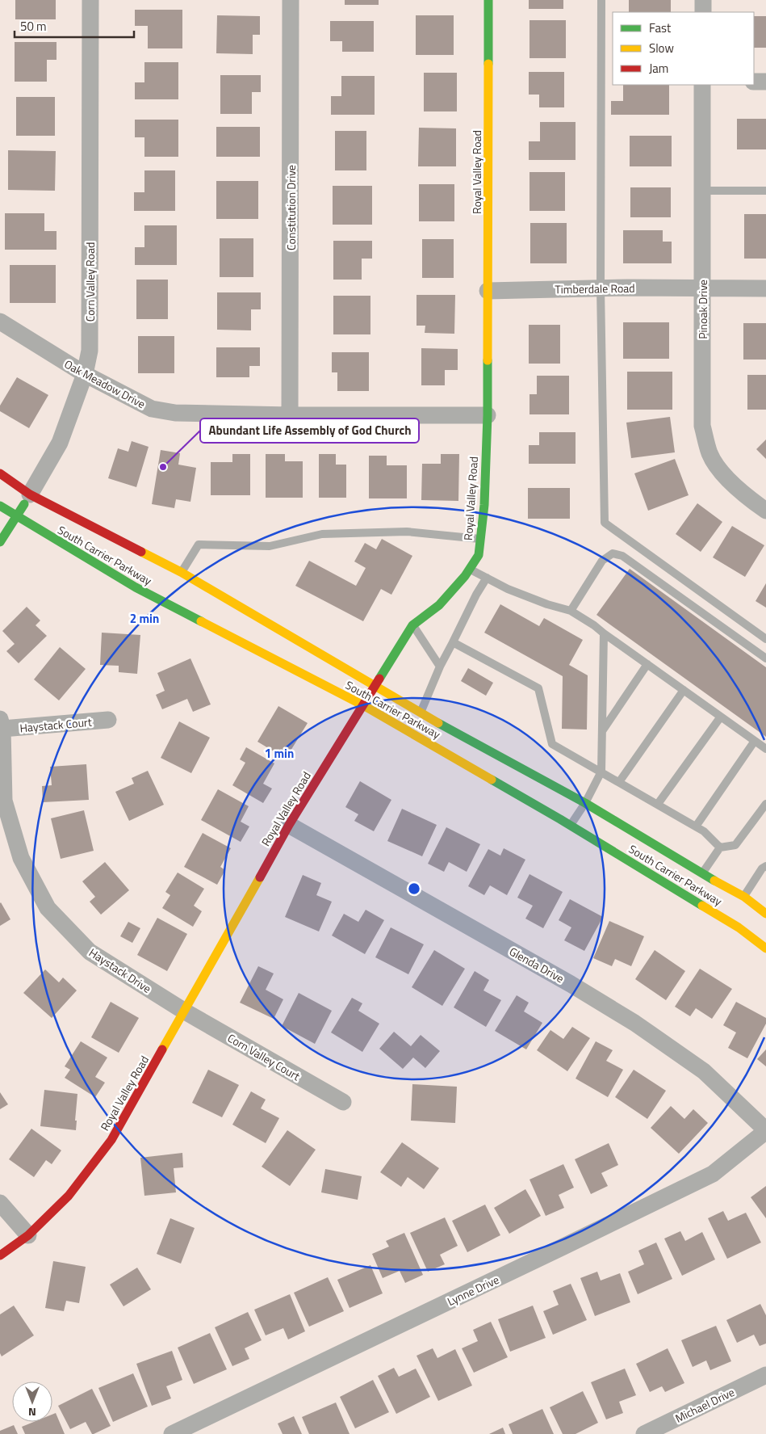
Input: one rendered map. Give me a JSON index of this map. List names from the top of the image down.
{
  "streets": {
    "main road": ["Royal Valley Road", "Corn Valley Road", "South Carrier Parkway"],
    "street": [
      "Constitution Drive",
      "Timberdale Road",
      "Pinoak Drive",
      "Oak Meadow Drive",
      "Haystack Court",
      "Glenda Drive",
      "Haystack Drive",
      "Corn Valley Court",
      "Lynne Drive",
      "Michael Drive"
    ]
  },
  "crossings": [
    ["Royal Valley Road", "Timberdale Road"],
    ["Royal Valley Road", "Oak Meadow Drive"],
    ["Royal Valley Road", "South Carrier Parkway"],
    ["Royal Valley Road", "Glenda Drive"],
    ["Royal Valley Road", "Haystack Drive"],
    ["Royal Valley Road", "Corn Valley Court"],
    ["Constitution Drive", "Oak Meadow Drive"],
    ["Corn Valley Road", "Oak Meadow Drive"],
    ["Corn Valley Road", "South Carrier Parkway"],
    ["Timberdale Road", "Pinoak Drive"],
    ["Haystack Court", "Haystack Drive"],
    ["Glenda Drive", "Lynne Drive"],
    ["Haystack Drive", "Corn Valley Court"]
  ],
  "places": ["Abundant Life Assembly of God Church"],
  "legend": ["Fast", "Slow", "Jam"],
  "scale_bar": "50 m",
  "north": "bottom",
  "rings": ["2 min", "1 min"]
}
